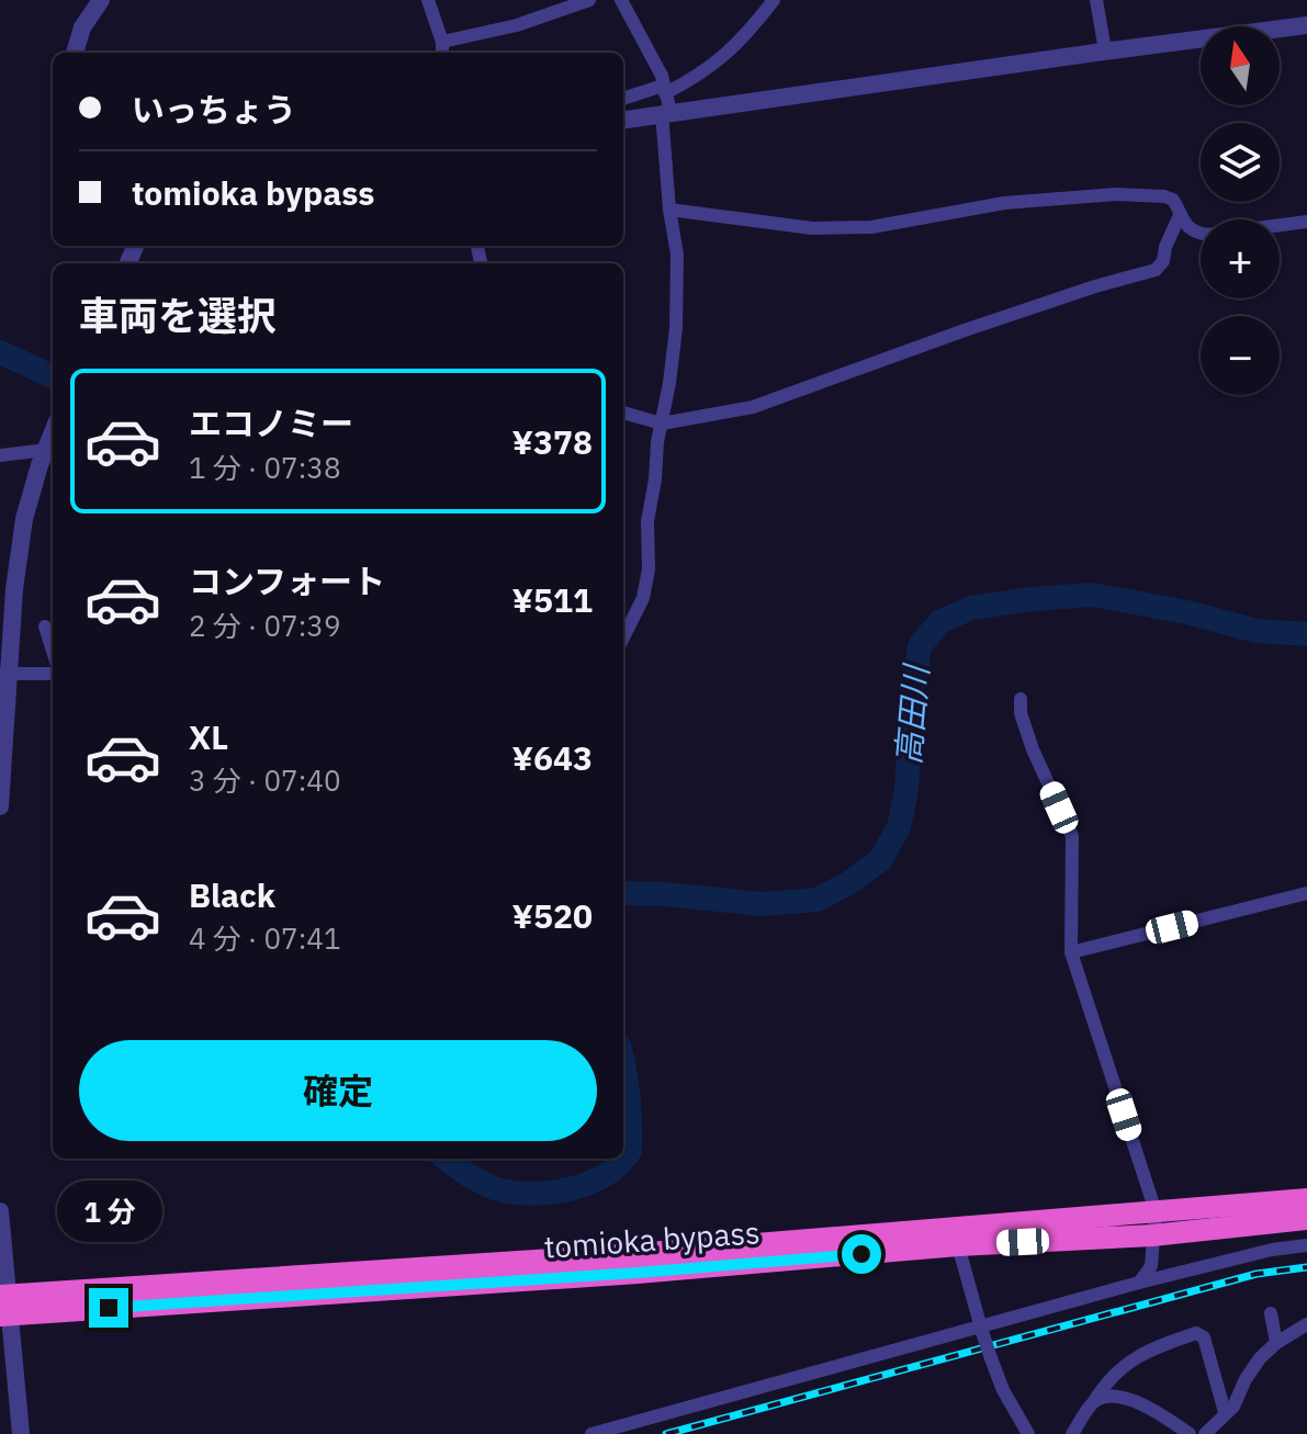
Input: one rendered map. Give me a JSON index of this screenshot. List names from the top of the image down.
{
  "streets": {
    "highway": ["tomioka bypass"]
  },
  "water": ["高田川"],
  "north": "top",
  "page": {
    "map_buttons": ["+", "−"],
    "banner": ["いっちょう", "tomioka bypass"],
    "heading": "車両を選択",
    "list": [
      {
        "name": "エコノミー",
        "note": "1 分 · 07:38",
        "value": "¥378"
      },
      {
        "name": "コンフォート",
        "note": "2 分 · 07:39",
        "value": "¥511"
      },
      {
        "name": "XL",
        "note": "3 分 · 07:40",
        "value": "¥643"
      },
      {
        "name": "Black",
        "note": "4 分 · 07:41",
        "value": "¥520"
      }
    ],
    "buttons": "確定",
    "bubble": "1 分"
  }
}
